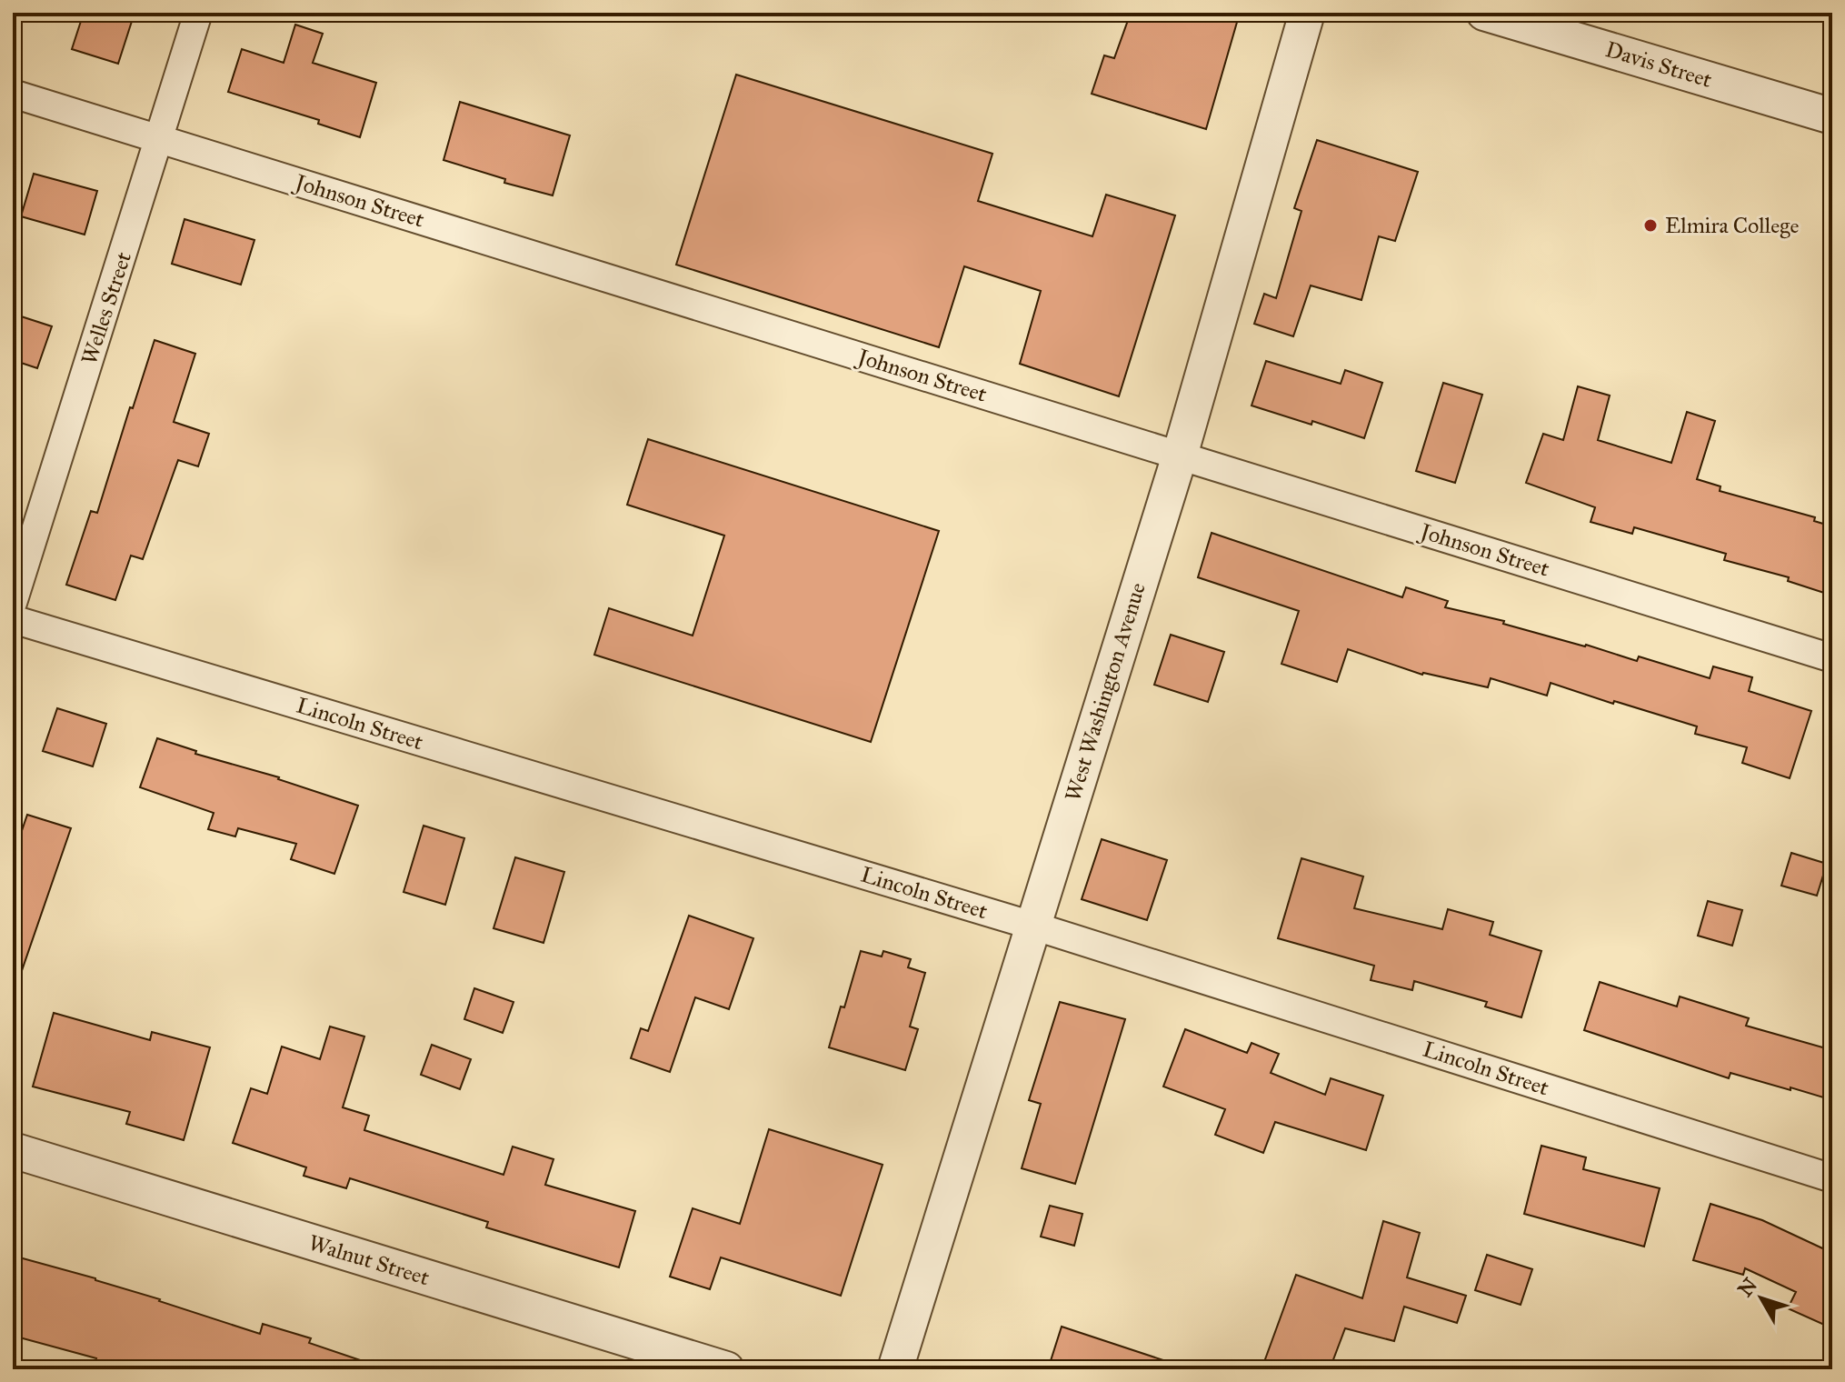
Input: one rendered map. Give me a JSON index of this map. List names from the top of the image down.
{
  "streets": {
    "street": [
      "Davis Street",
      "Johnson Street",
      "Welles Street",
      "West Washington Avenue",
      "Lincoln Street",
      "Walnut Street"
    ]
  },
  "crossings": [
    ["Johnson Street", "Welles Street"],
    ["Johnson Street", "West Washington Avenue"],
    ["West Washington Avenue", "Lincoln Street"]
  ],
  "places": ["Elmira College"],
  "north": "top left"
}
